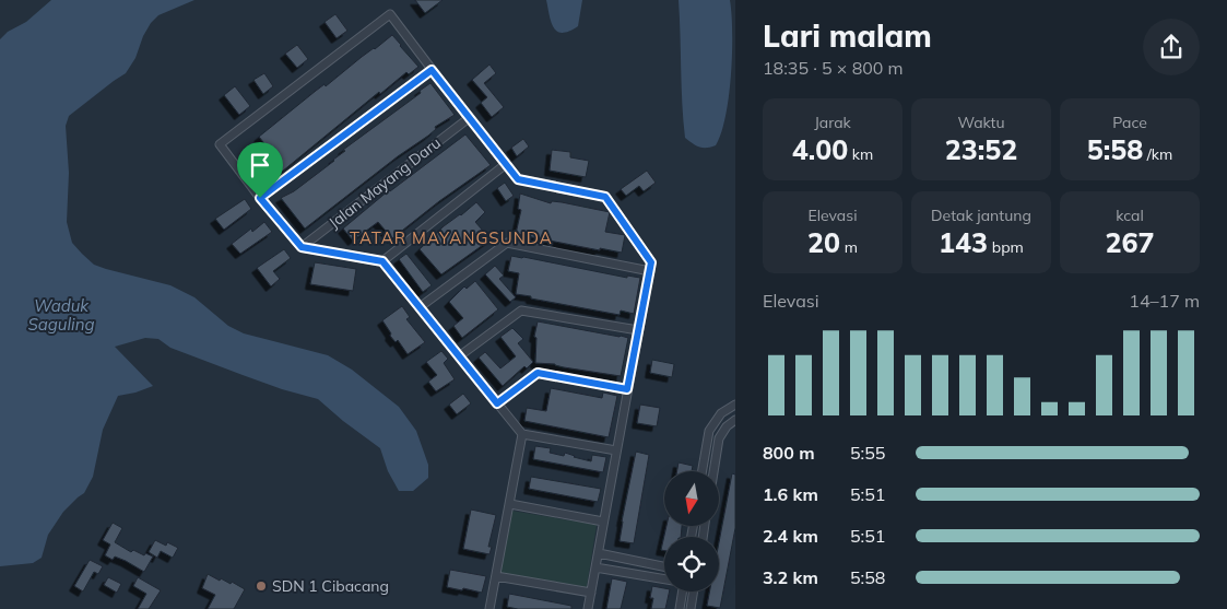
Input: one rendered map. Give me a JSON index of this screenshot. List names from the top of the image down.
{
  "streets": {
    "street": ["Jalan Mayang Daru"]
  },
  "districts": ["TATAR MAYANGSUNDA"],
  "water": ["Waduk Saguling"],
  "places": ["SDN 1 Cibacang"],
  "north": "bottom",
  "page": {
    "heading": ["Lari malam", "18:35 · 5 × 800 m"],
    "stats": [
      ["Jarak", "4.00 km"],
      ["Waktu", "23:52"],
      ["Pace", "5:58 /km"],
      ["Elevasi", "20 m"],
      ["Detak jantung", "143 bpm"],
      ["kcal", "267"]
    ],
    "chart": ["Elevasi", "14–17 m"],
    "list": [
      {
        "name": "800 m",
        "note": "5:55"
      },
      {
        "name": "1.6 km",
        "note": "5:51"
      },
      {
        "name": "2.4 km",
        "note": "5:51"
      },
      {
        "name": "3.2 km",
        "note": "5:58"
      }
    ]
  }
}
